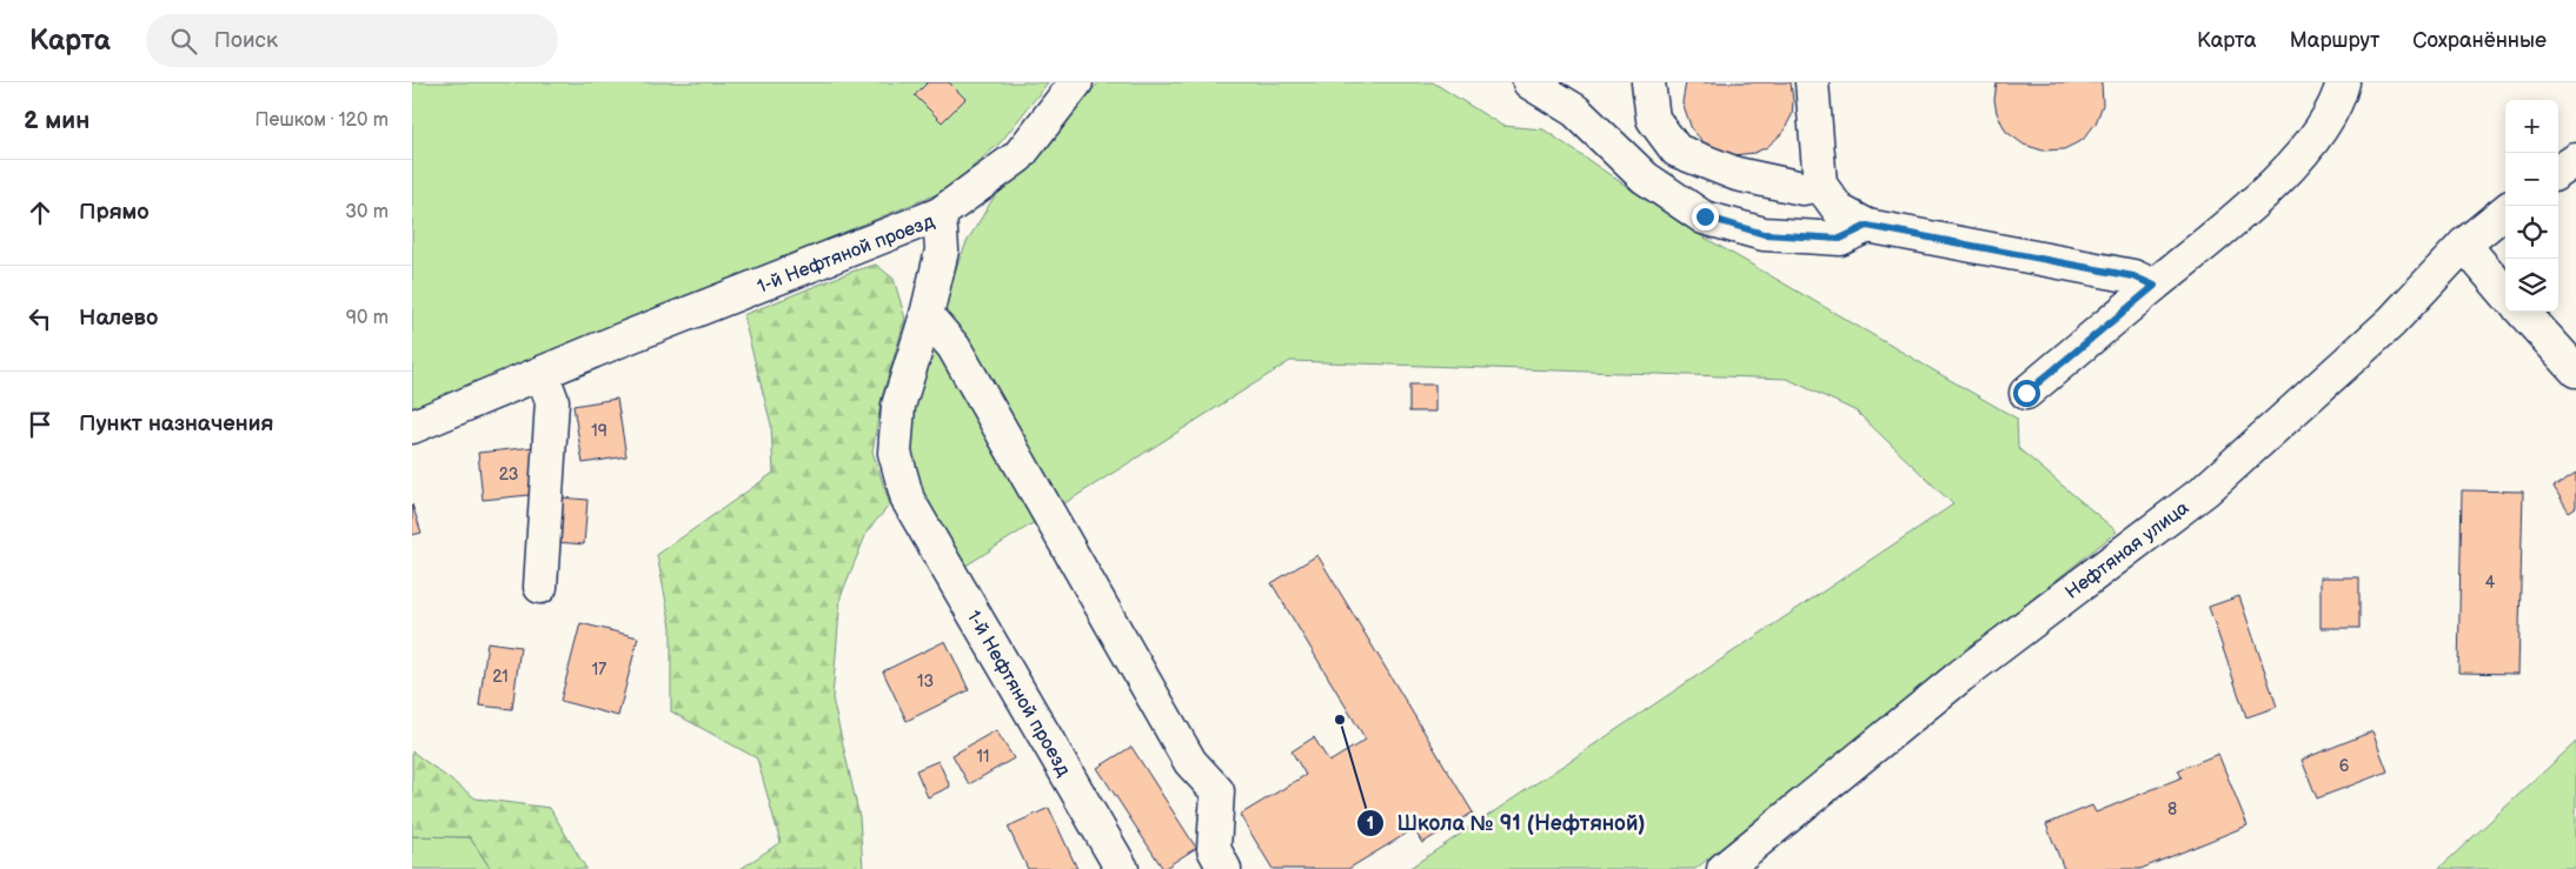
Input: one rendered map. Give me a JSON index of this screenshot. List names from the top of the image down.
{
  "streets": {
    "street": ["1-й Нефтяной проезд", "Нефтяная улица"]
  },
  "places": ["Школа № 91 (Нефтяной)"],
  "house_numbers": [
    "19",
    "23",
    "4",
    "17",
    "21",
    "13",
    "11",
    "6",
    "8"
  ],
  "page": {
    "header": "Карта",
    "search": "Поиск",
    "nav": ["Карта", "Маршрут", "Сохранённые"],
    "heading": ["2 мин", "Пешком · 120 m"],
    "map_buttons": ["+", "−"],
    "list": [
      ["Прямо", "30 m"],
      ["Налево", "90 m"],
      "Пункт назначения"
    ]
  }
}
